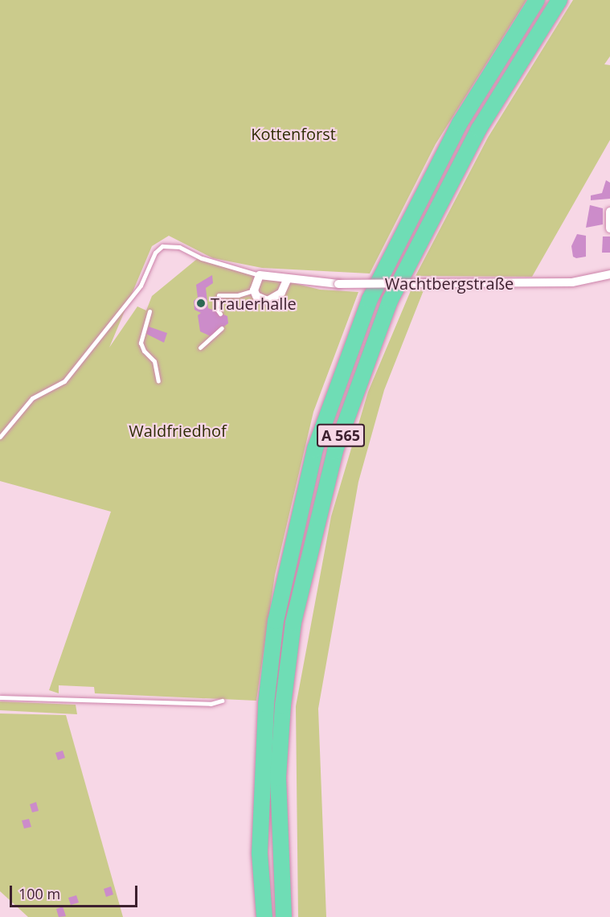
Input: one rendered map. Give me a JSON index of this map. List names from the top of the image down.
{
  "streets": {
    "highway": ["A 565"],
    "street": ["Wachtbergstraße"]
  },
  "parks": ["Kottenforst", "Waldfriedhof"],
  "places": ["Trauerhalle"],
  "scale_bar": "100 m"
}
